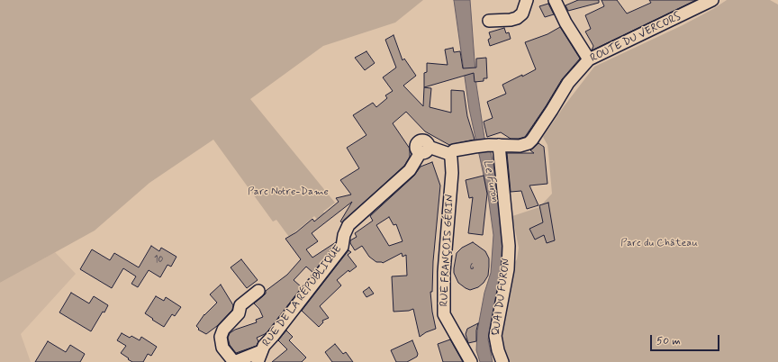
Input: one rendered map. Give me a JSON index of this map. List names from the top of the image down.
{
  "streets": {
    "street": [
      "ROUTE DU VERCORS",
      "RUE FRANÇOIS GÉRIN",
      "RUE DE LA RÉPUBLIQUE",
      "QUAI DU FURON"
    ]
  },
  "crossings": [
    ["ROUTE DU VERCORS", "RUE FRANÇOIS GÉRIN"],
    ["ROUTE DU VERCORS", "RUE DE LA RÉPUBLIQUE"],
    ["ROUTE DU VERCORS", "QUAI DU FURON"],
    ["RUE FRANÇOIS GÉRIN", "RUE DE LA RÉPUBLIQUE"]
  ],
  "water": ["Le Furon"],
  "parks": ["Parc Notre-Dame", "Parc du Château"],
  "house_numbers": ["10", "6"],
  "scale_bar": "50 m"
}
